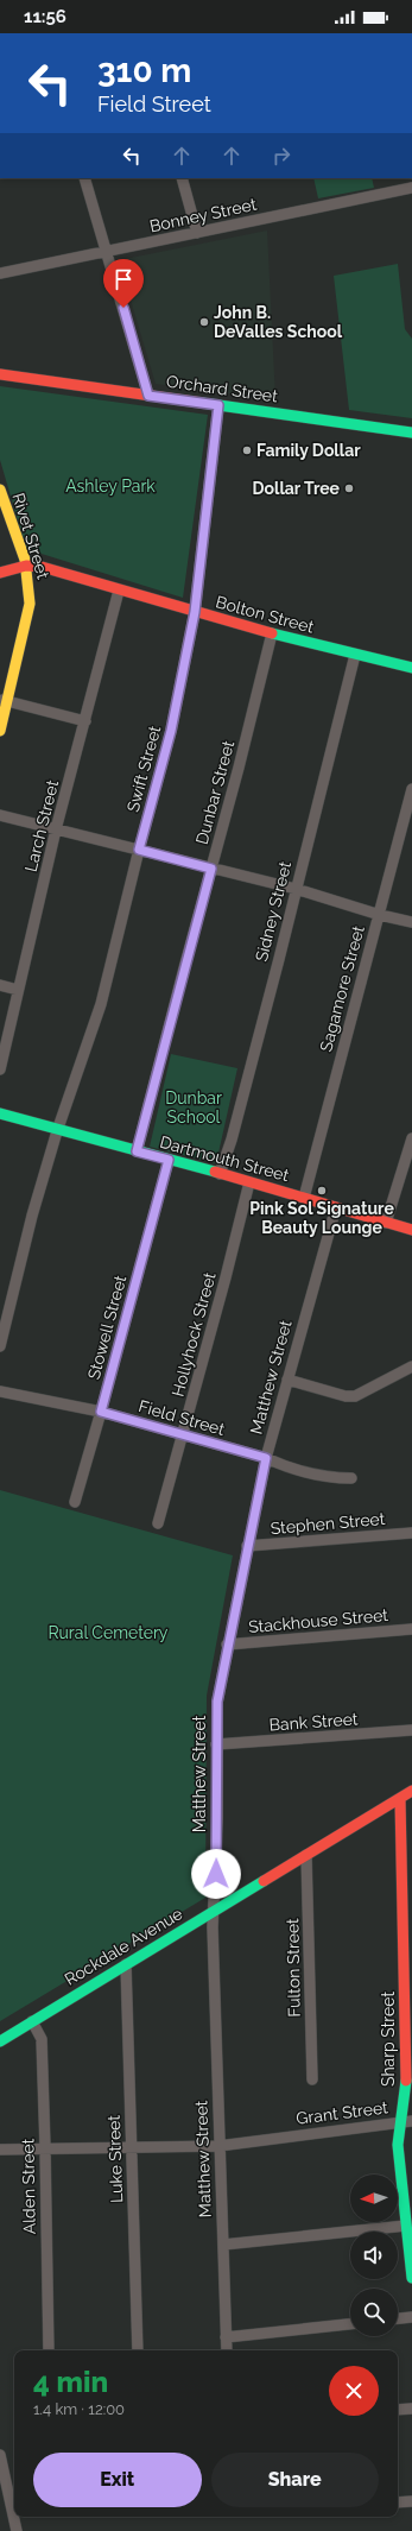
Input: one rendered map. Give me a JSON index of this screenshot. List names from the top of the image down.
{
  "streets": {
    "street": [
      "Bonney Street",
      "Orchard Street",
      "Rivet Street",
      "Bolton Street",
      "Swift Street",
      "Dunbar Street",
      "Larch Street",
      "Sidney Street",
      "Sagamore Street",
      "Dartmouth Street",
      "Stowell Street",
      "Hollyhock Street",
      "Matthew Street",
      "Field Street",
      "Stephen Street",
      "Stackhouse Street",
      "Bank Street",
      "Rockdale Avenue",
      "Fulton Street",
      "Sharp Street",
      "Grant Street",
      "Luke Street",
      "Alden Street"
    ]
  },
  "crossings": [
    ["Orchard Street", "Swift Street"],
    ["Rivet Street", "Bolton Street"],
    ["Bolton Street", "Swift Street"],
    ["Bolton Street", "Dunbar Street"],
    ["Bolton Street", "Larch Street"],
    ["Bolton Street", "Sidney Street"],
    ["Swift Street", "Dartmouth Street"],
    ["Dunbar Street", "Dartmouth Street"],
    ["Sidney Street", "Dartmouth Street"],
    ["Sagamore Street", "Dartmouth Street"],
    ["Dartmouth Street", "Stowell Street"],
    ["Dartmouth Street", "Hollyhock Street"],
    ["Dartmouth Street", "Matthew Street"],
    ["Stowell Street", "Field Street"],
    ["Hollyhock Street", "Field Street"],
    ["Matthew Street", "Field Street"],
    ["Matthew Street", "Stephen Street"],
    ["Matthew Street", "Stackhouse Street"],
    ["Matthew Street", "Bank Street"],
    ["Matthew Street", "Rockdale Avenue"],
    ["Matthew Street", "Grant Street"],
    ["Rockdale Avenue", "Fulton Street"],
    ["Rockdale Avenue", "Sharp Street"],
    ["Rockdale Avenue", "Luke Street"],
    ["Rockdale Avenue", "Alden Street"],
    ["Sharp Street", "Grant Street"],
    ["Grant Street", "Luke Street"],
    ["Grant Street", "Alden Street"]
  ],
  "parks": ["Ashley Park", "Dunbar School", "Rural Cemetery"],
  "places": [
    "John B. DeValles School",
    "Family Dollar",
    "Dollar Tree",
    "Pink Sol Signature Beauty Lounge"
  ],
  "north": "left",
  "page": {
    "status": "11:56",
    "turn": ["310 m", "Field Street"],
    "heading": ["4 min", "1.4 km · 12:00"],
    "buttons": ["Exit", "Share"]
  }
}
